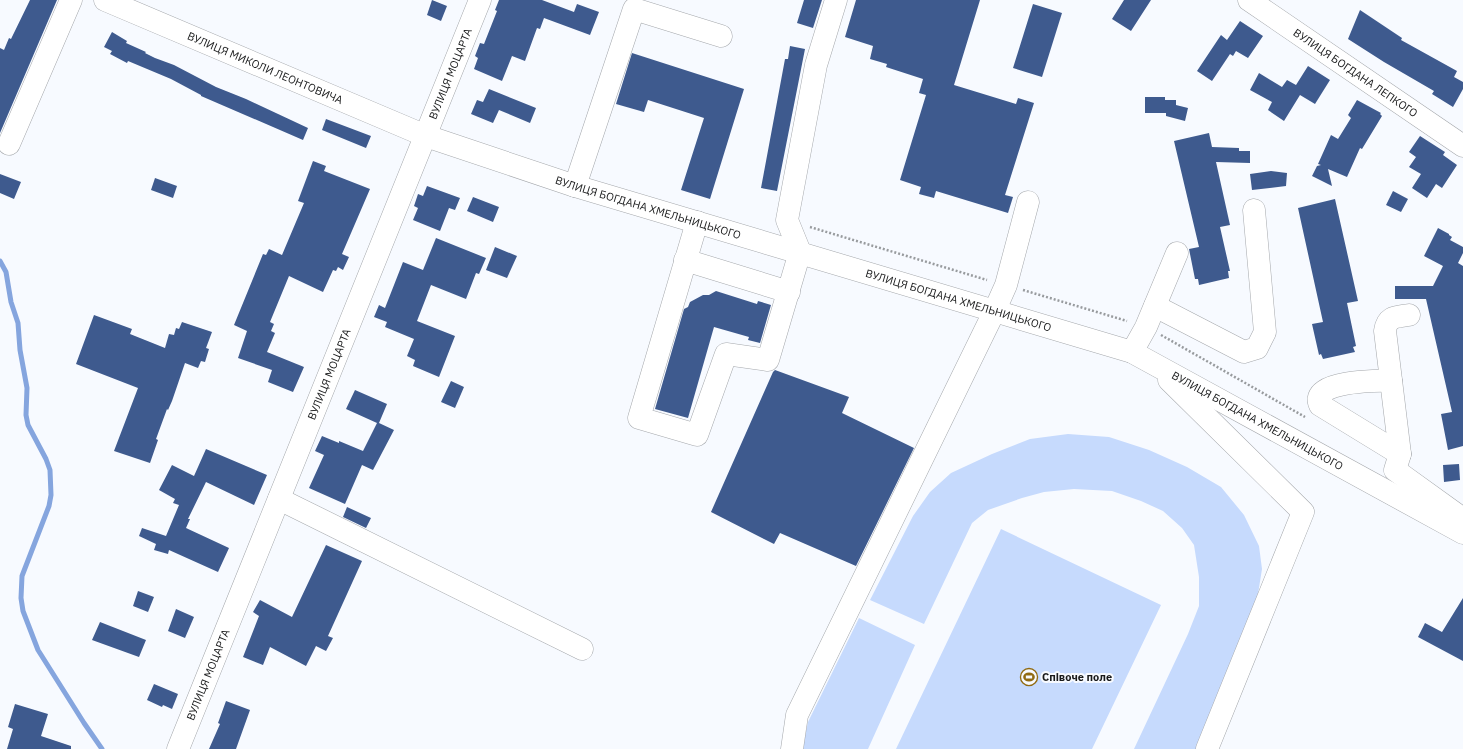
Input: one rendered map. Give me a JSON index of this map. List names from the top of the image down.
{
  "streets": {
    "street": [
      "ВУЛИЦЯ МИКОЛИ ЛЕОНТОВИЧА",
      "ВУЛИЦЯ БОГДАНА ЛЕПКОГО",
      "ВУЛИЦЯ МОЦАРТА",
      "ВУЛИЦЯ БОГДАНА ХМЕЛЬНИЦЬКОГО"
    ]
  },
  "crossings": [
    ["ВУЛИЦЯ МИКОЛИ ЛЕОНТОВИЧА", "ВУЛИЦЯ МОЦАРТА"],
    ["ВУЛИЦЯ МИКОЛИ ЛЕОНТОВИЧА", "ВУЛИЦЯ БОГДАНА ХМЕЛЬНИЦЬКОГО"],
    ["ВУЛИЦЯ МОЦАРТА", "ВУЛИЦЯ БОГДАНА ХМЕЛЬНИЦЬКОГО"]
  ],
  "places": {
    "sports": ["Співоче поле"]
  }
}
